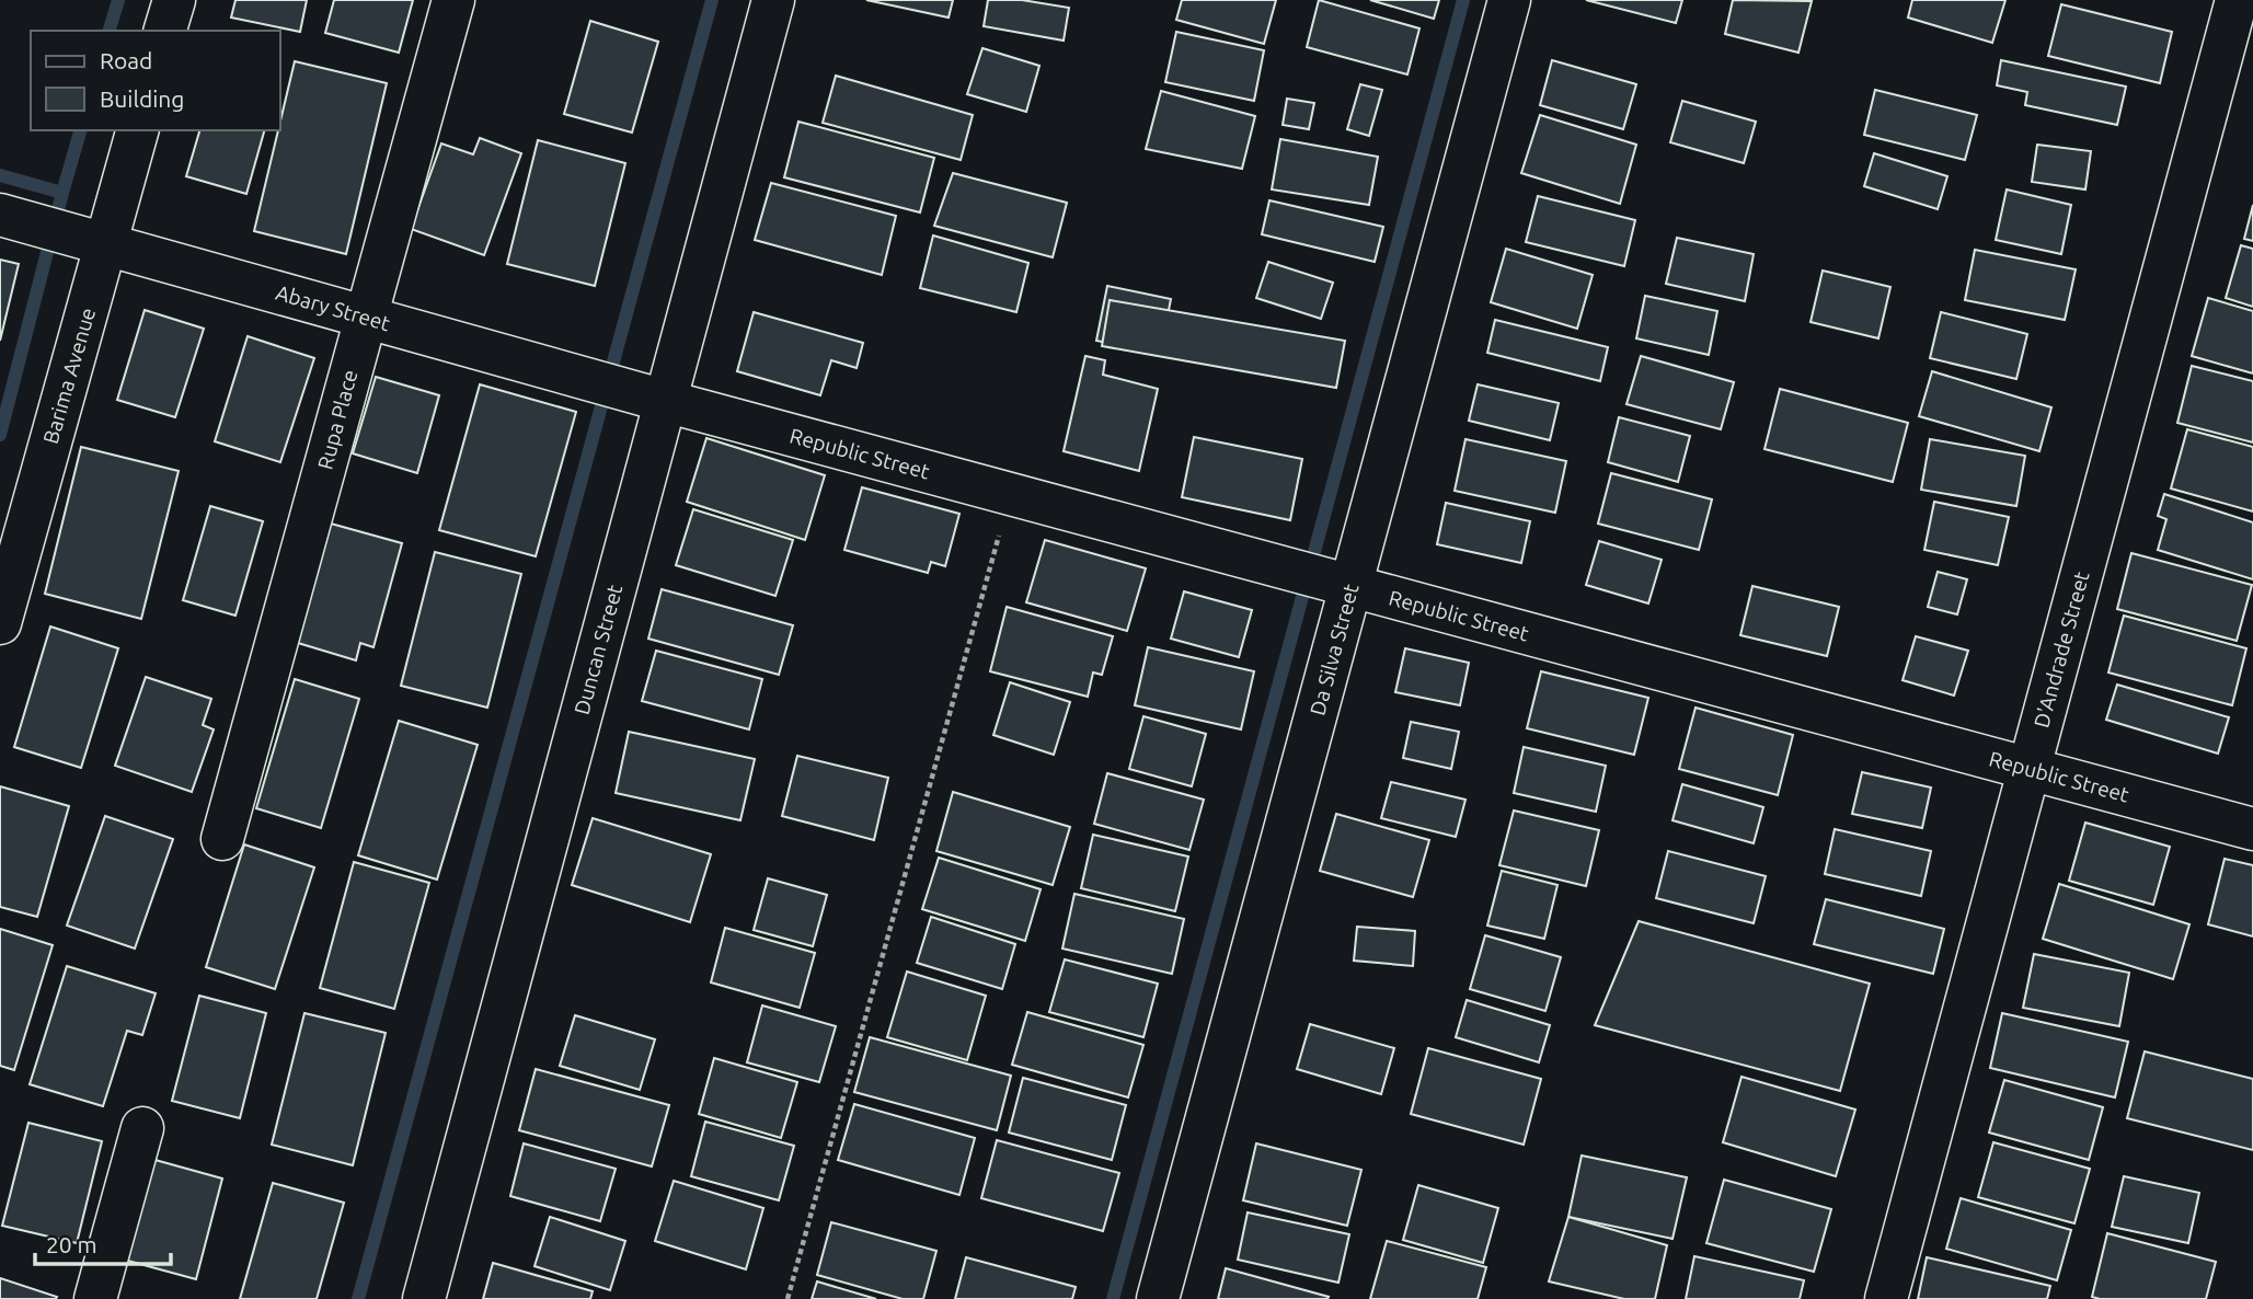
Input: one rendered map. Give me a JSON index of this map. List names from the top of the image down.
{
  "streets": {
    "street": [
      "Abary Street",
      "Barima Avenue",
      "Rupa Place",
      "Republic Street",
      "Duncan Street",
      "Da Silva Street",
      "D'Andrade Street"
    ]
  },
  "crossings": [
    ["Abary Street", "Barima Avenue"],
    ["Abary Street", "Rupa Place"],
    ["Abary Street", "Republic Street"],
    ["Abary Street", "Duncan Street"],
    ["Republic Street", "Duncan Street"],
    ["Republic Street", "Da Silva Street"],
    ["Republic Street", "D'Andrade Street"]
  ],
  "legend": ["Road", "Building"],
  "scale_bar": "20 m"
}
